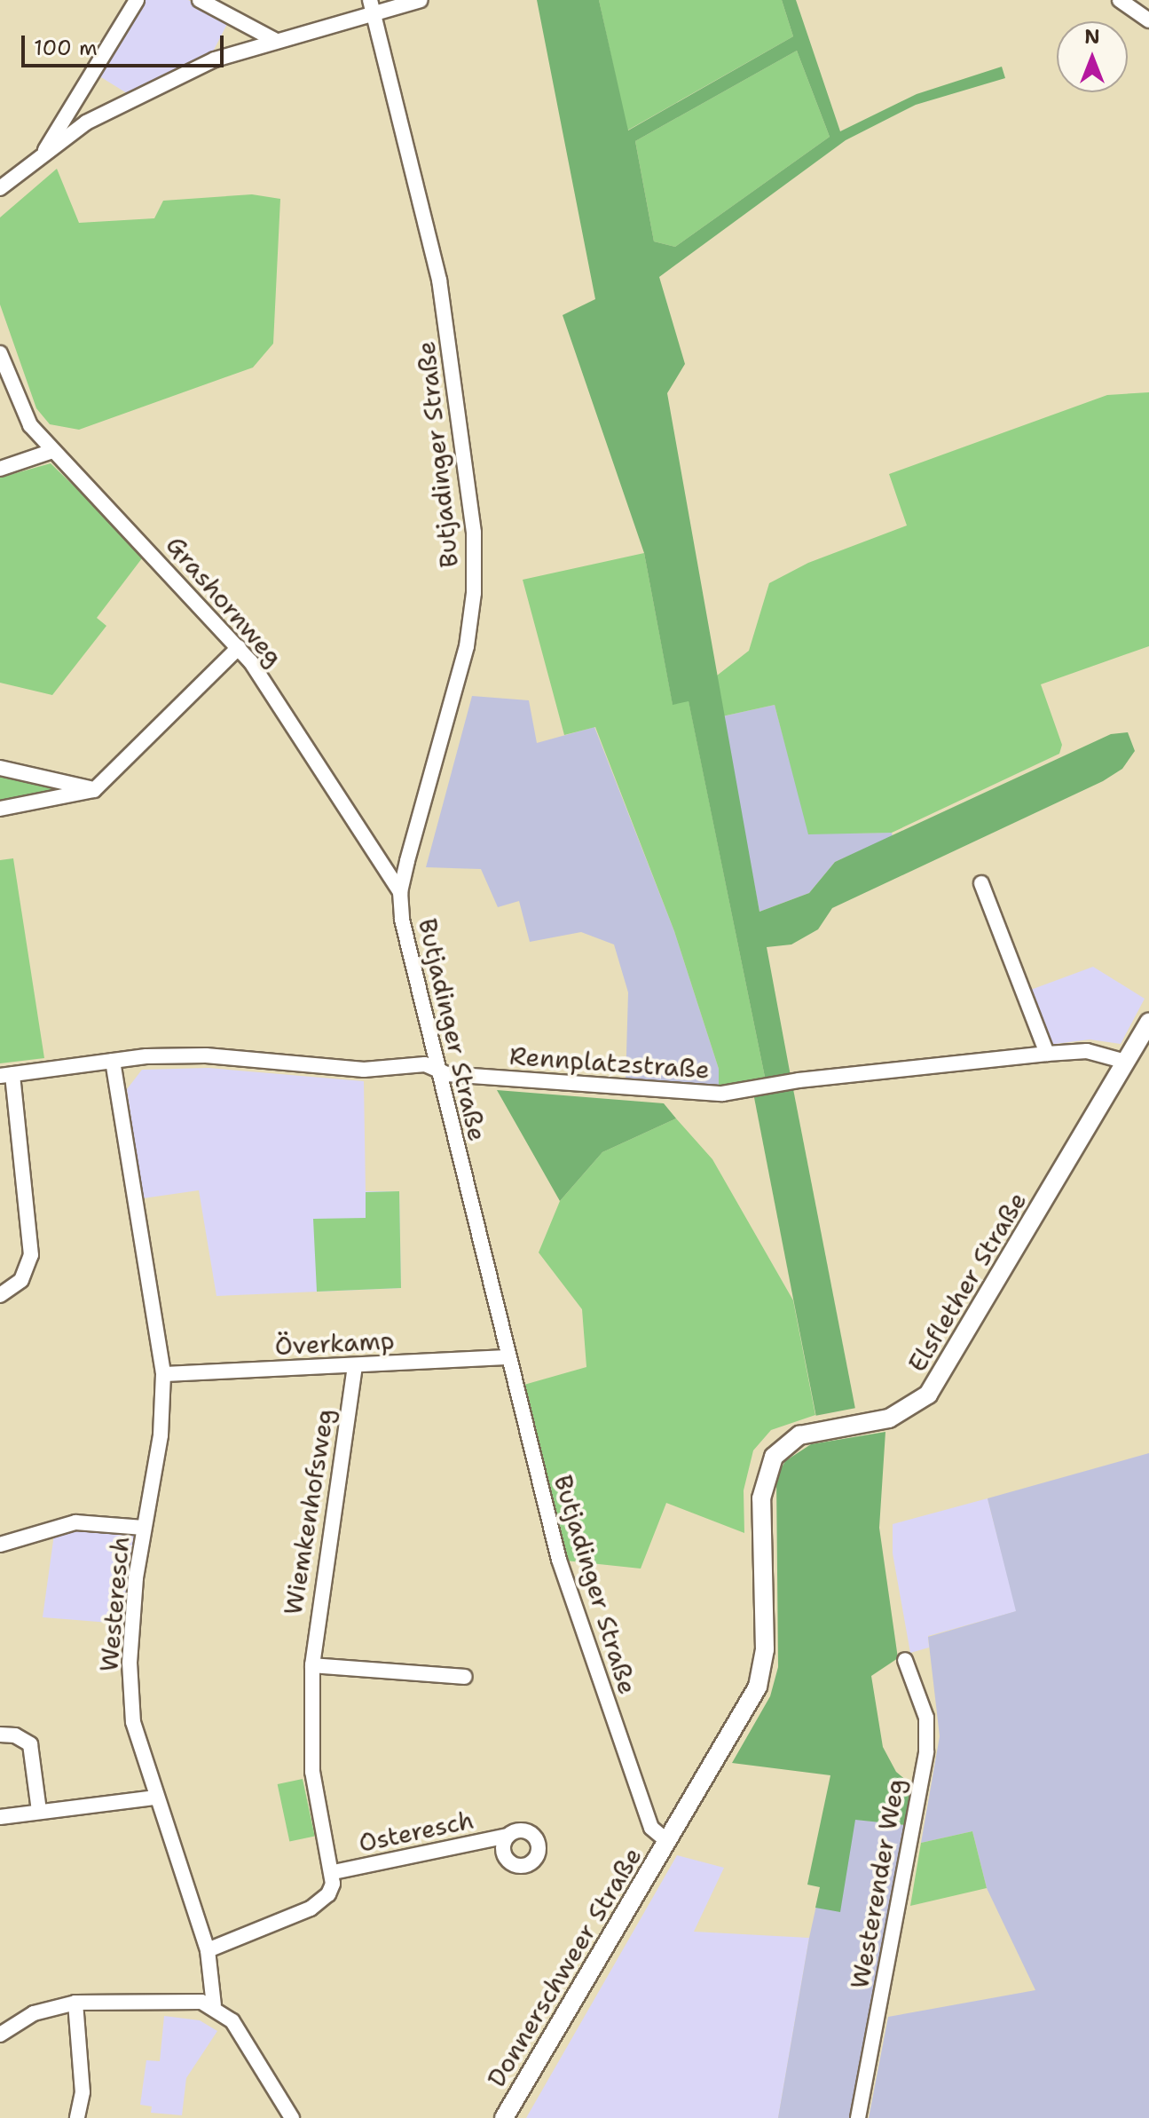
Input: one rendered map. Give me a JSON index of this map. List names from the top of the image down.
{
  "streets": {
    "main road": ["Elsflether Straße", "Donnerschweer Straße"],
    "street": [
      "Butjadinger Straße",
      "Grashornweg",
      "Rennplatzstraße",
      "Överkamp",
      "Wiemkenhofsweg",
      "Westeresch",
      "Osteresch",
      "Westerender Weg"
    ]
  },
  "crossings": [
    ["Butjadinger Straße", "Grashornweg"],
    ["Butjadinger Straße", "Rennplatzstraße"],
    ["Butjadinger Straße", "Elsflether Straße"],
    ["Butjadinger Straße", "Överkamp"],
    ["Butjadinger Straße", "Donnerschweer Straße"],
    ["Rennplatzstraße", "Elsflether Straße"],
    ["Rennplatzstraße", "Westeresch"],
    ["Elsflether Straße", "Donnerschweer Straße"],
    ["Överkamp", "Wiemkenhofsweg"],
    ["Överkamp", "Westeresch"],
    ["Wiemkenhofsweg", "Osteresch"]
  ],
  "scale_bar": "100 m",
  "north": "top"
}
